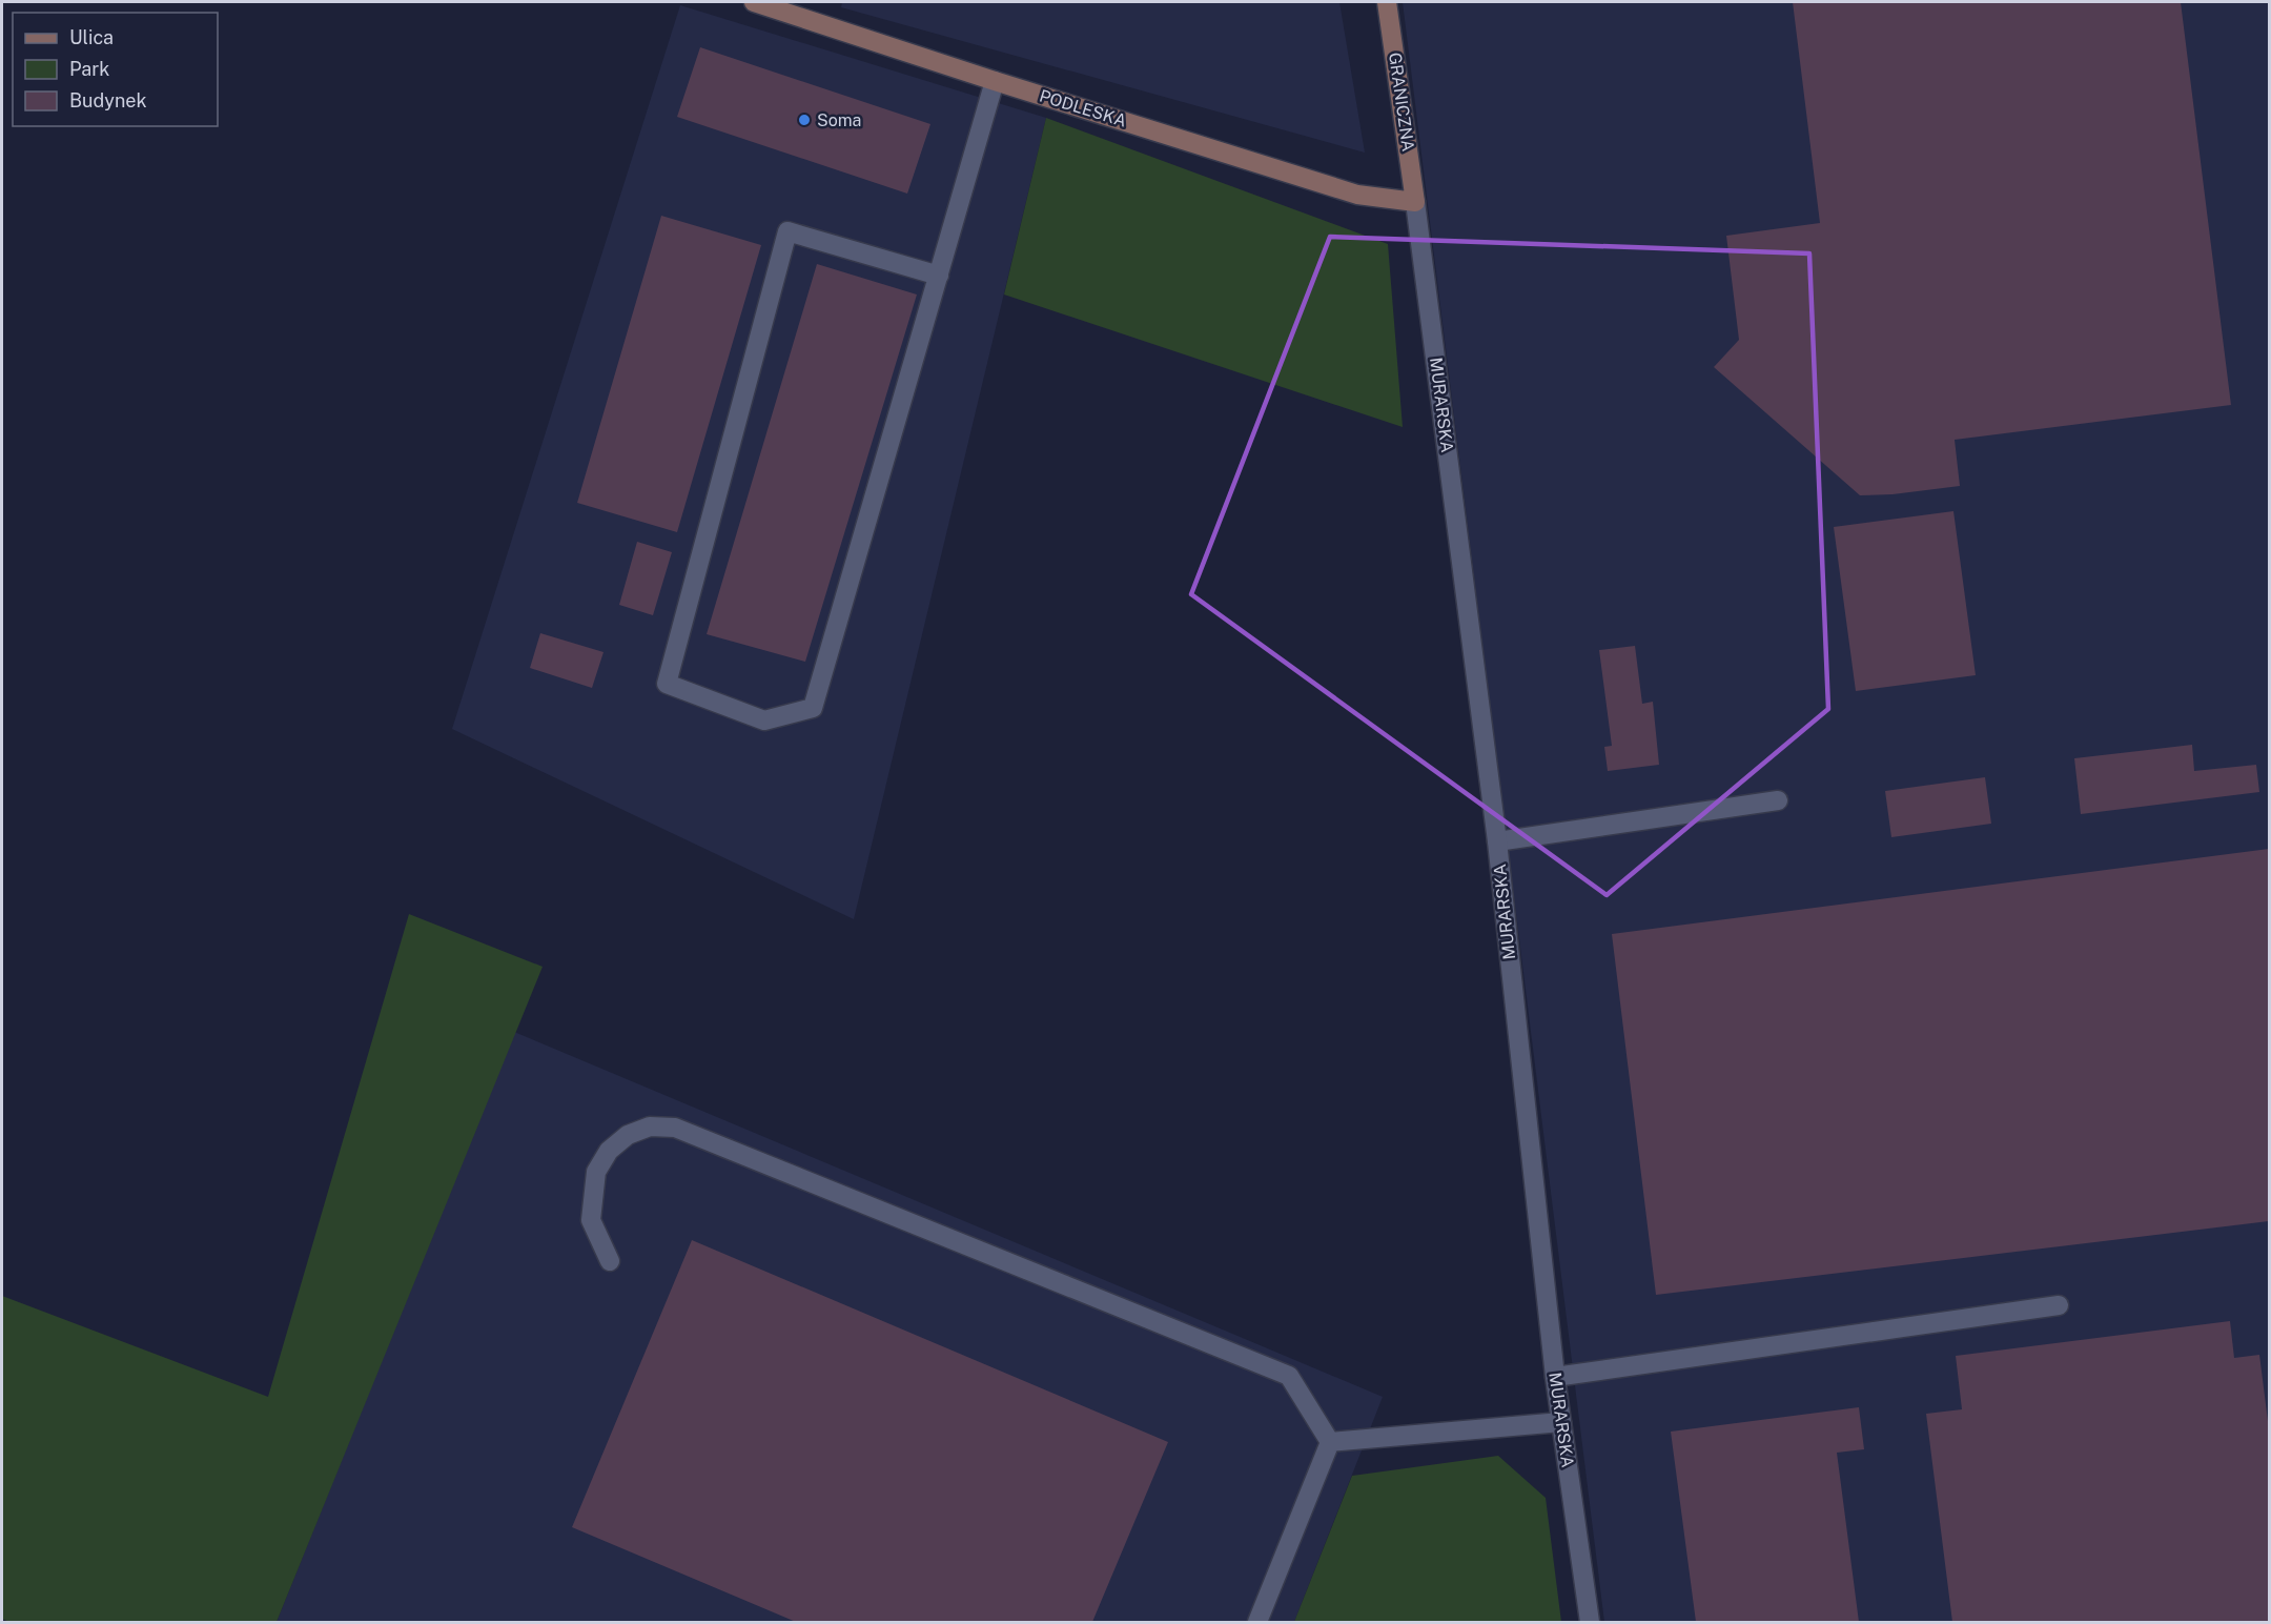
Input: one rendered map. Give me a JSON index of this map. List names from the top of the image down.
{
  "streets": {
    "street": ["GRANICZNA", "PODLESKA", "MURARSKA"]
  },
  "crossings": [
    ["GRANICZNA", "PODLESKA"],
    ["GRANICZNA", "MURARSKA"],
    ["PODLESKA", "MURARSKA"]
  ],
  "places": ["Soma"],
  "legend": ["Ulica", "Park", "Budynek"]
}
